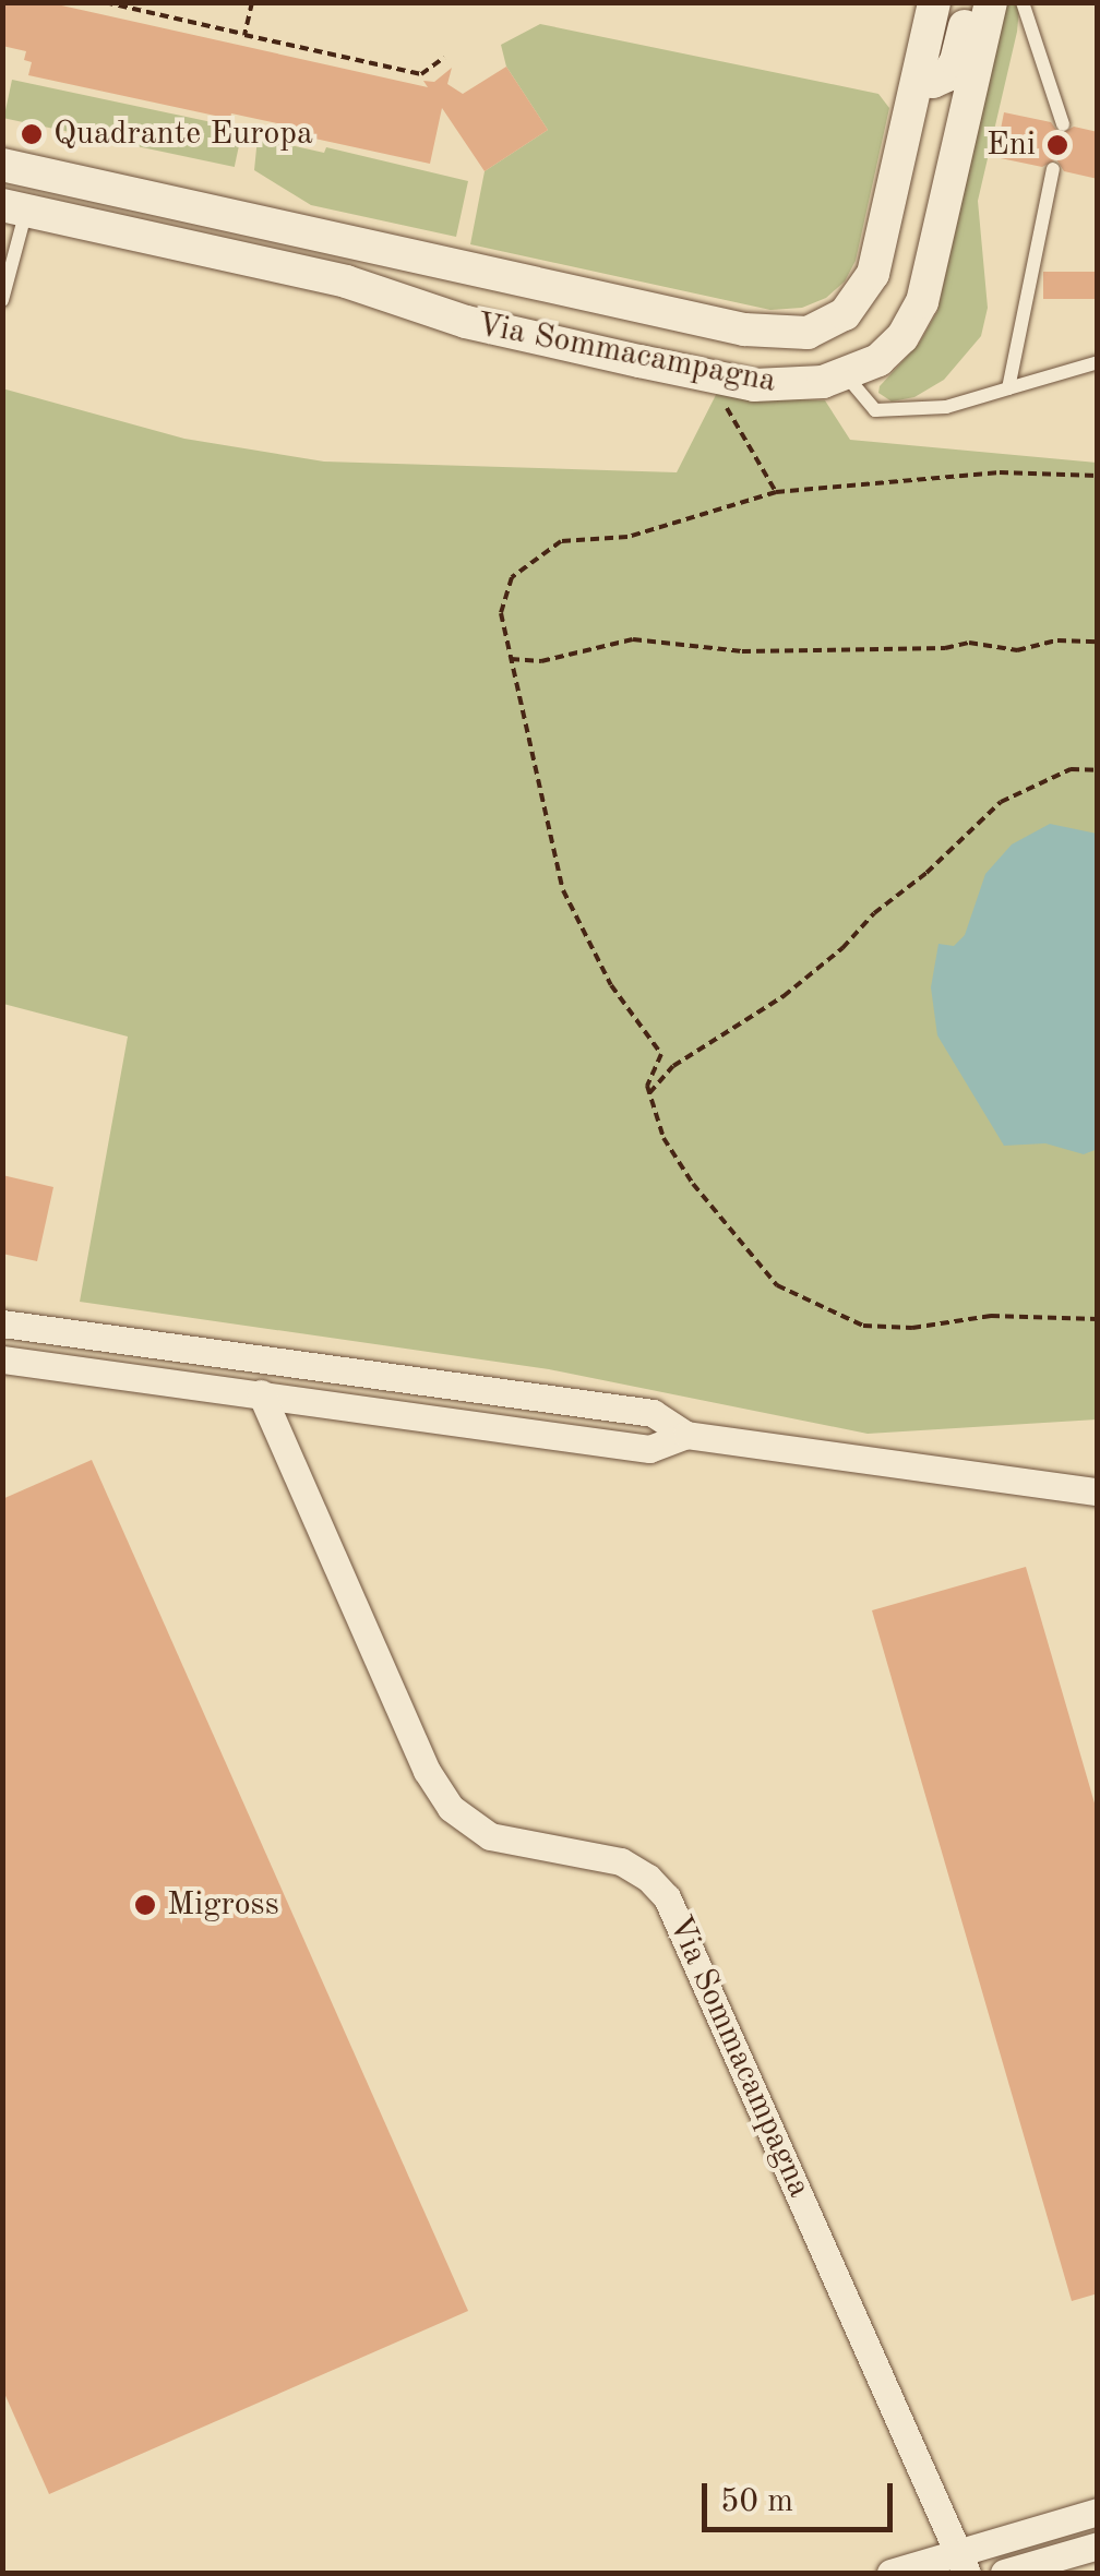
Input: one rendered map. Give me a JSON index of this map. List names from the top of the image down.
{
  "streets": {
    "street": ["Via Sommacampagna"]
  },
  "places": ["Quadrante Europa", "Eni", "Migross"],
  "scale_bar": "50 m"
}
